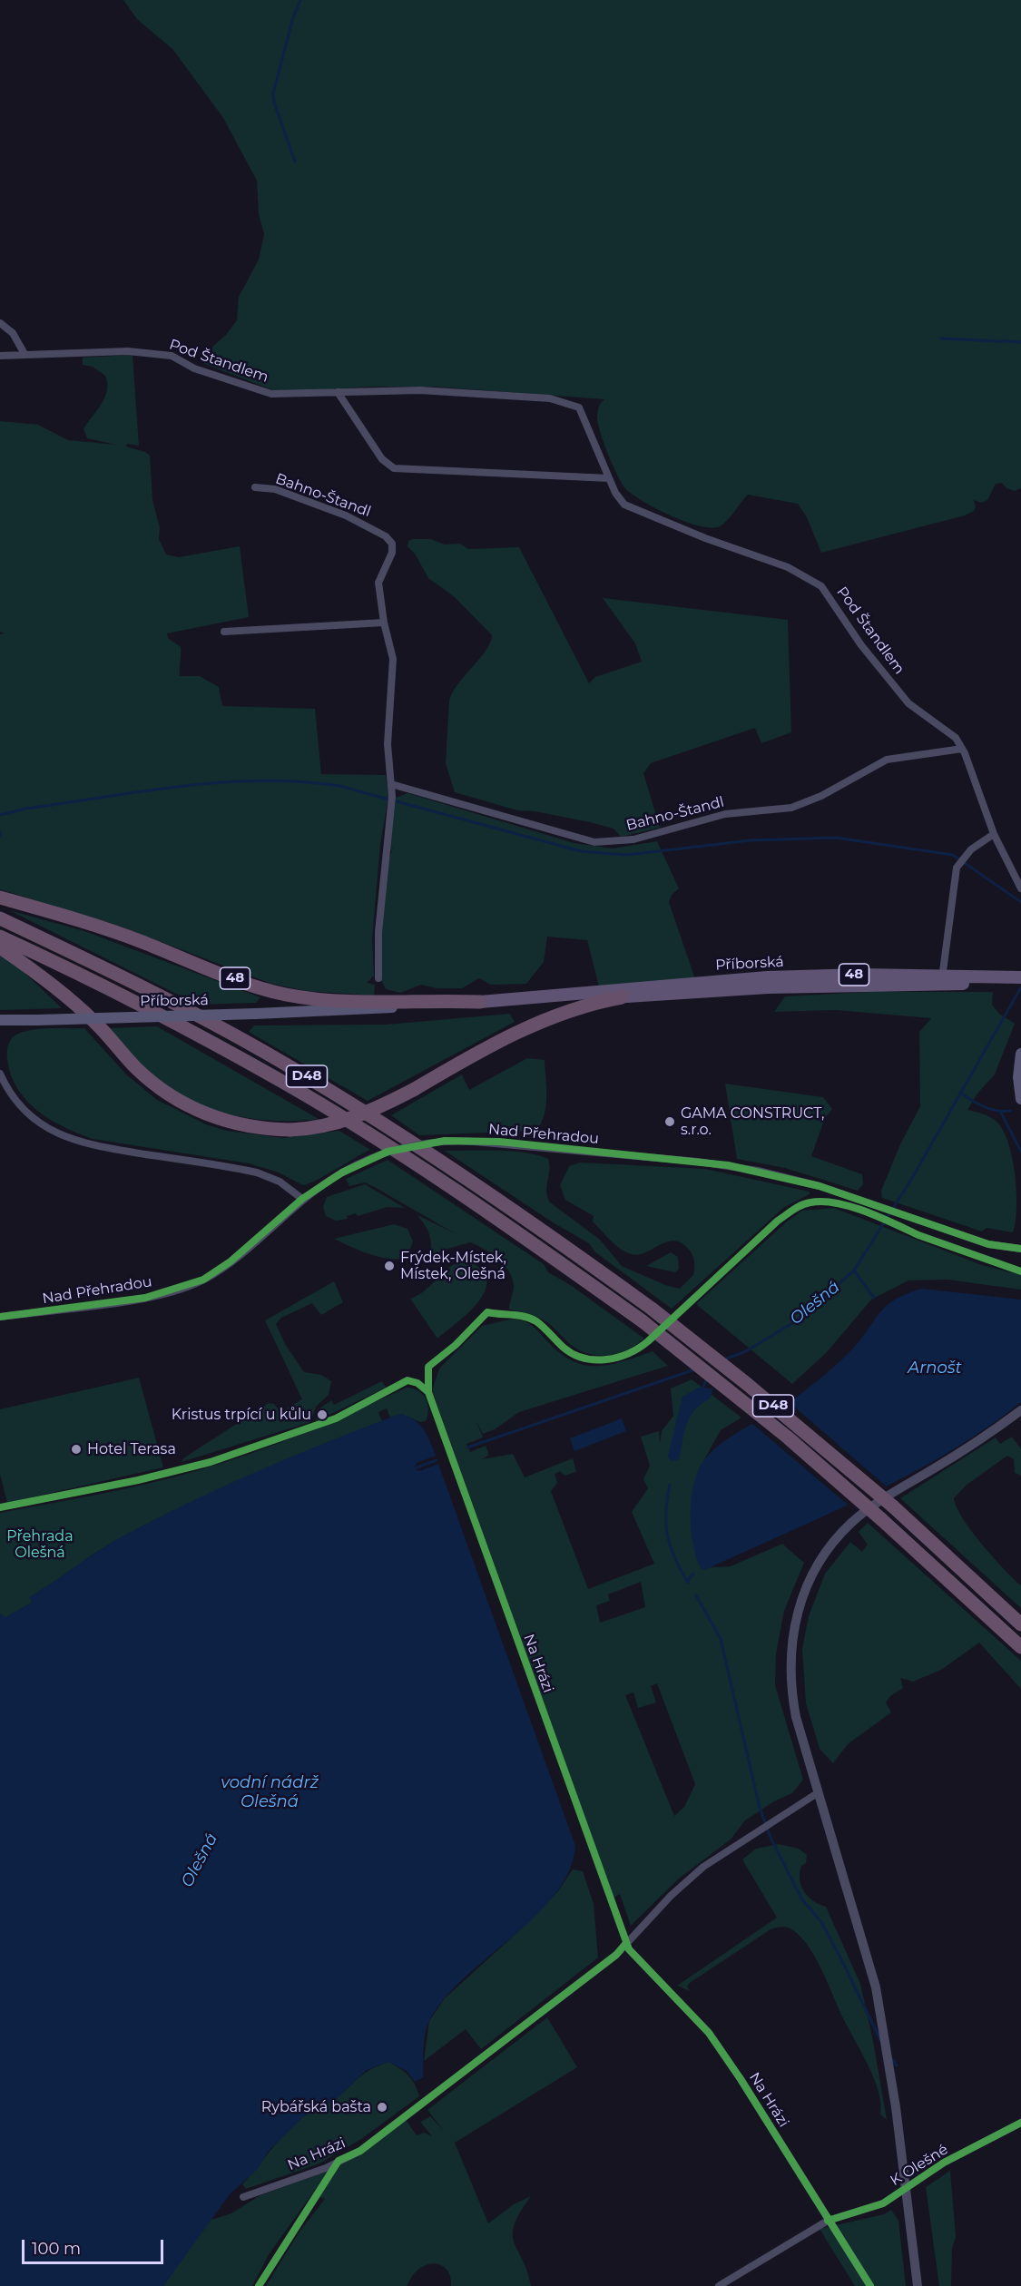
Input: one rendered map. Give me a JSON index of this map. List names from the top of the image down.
{
  "streets": {
    "highway": ["48", "D48"],
    "main road": ["Příborská"],
    "street": [
      "Pod Štandlem",
      "Bahno-Štandl",
      "Nad Přehradou",
      "Na Hrázi",
      "K Olešné"
    ]
  },
  "crossings": [
    ["Pod Štandlem", "Bahno-Štandl"],
    ["Příborská", "48"],
    ["Na Hrázi", "K Olešné"]
  ],
  "water": ["Olešná", "Arnošt", "vodní nádrž Olešná"],
  "parks": ["Přehrada Olešná"],
  "places": [
    "GAMA CONSTRUCT, s.r.o.",
    "Frýdek-Místek, Místek, Olešná",
    "Kristus trpící u kůlu",
    "Hotel Terasa",
    "Rybářská bašta"
  ],
  "scale_bar": "100 m"
}
